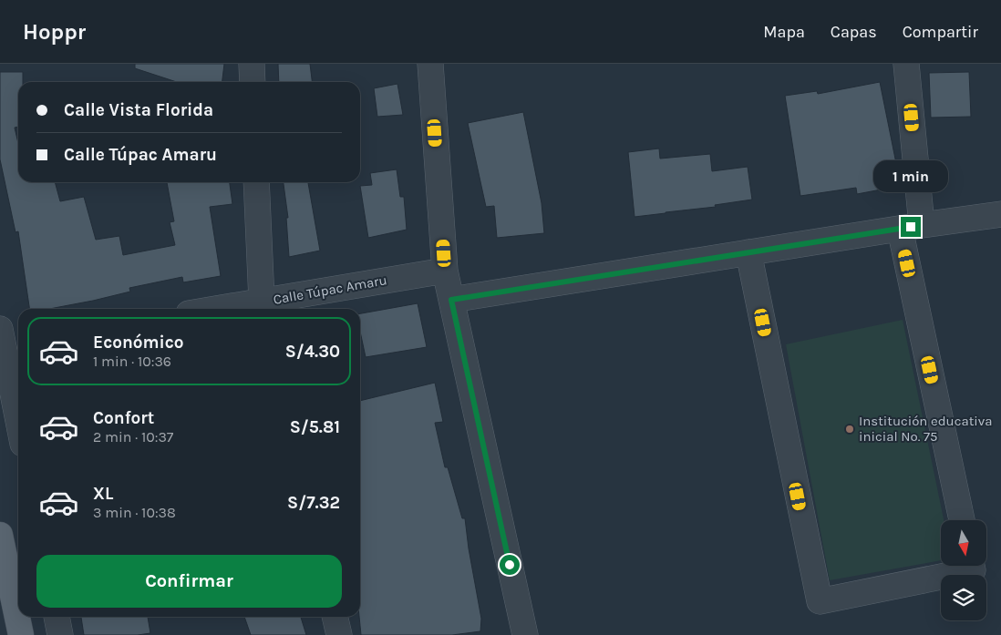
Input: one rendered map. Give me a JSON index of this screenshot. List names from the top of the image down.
{
  "streets": {
    "street": ["Calle Túpac Amaru"]
  },
  "places": ["Institución educativa inicial No. 75"],
  "north": "bottom",
  "page": {
    "header": "Hoppr",
    "nav": ["Mapa", "Capas", "Compartir"],
    "banner": ["Calle Vista Florida", "Calle Túpac Amaru"],
    "bubble": "1 min",
    "list": [
      {
        "name": "Económico",
        "note": "1 min · 10:36",
        "value": "S/4.30"
      },
      {
        "name": "Confort",
        "note": "2 min · 10:37",
        "value": "S/5.81"
      },
      {
        "name": "XL",
        "note": "3 min · 10:38",
        "value": "S/7.32"
      }
    ],
    "buttons": "Confirmar"
  }
}
